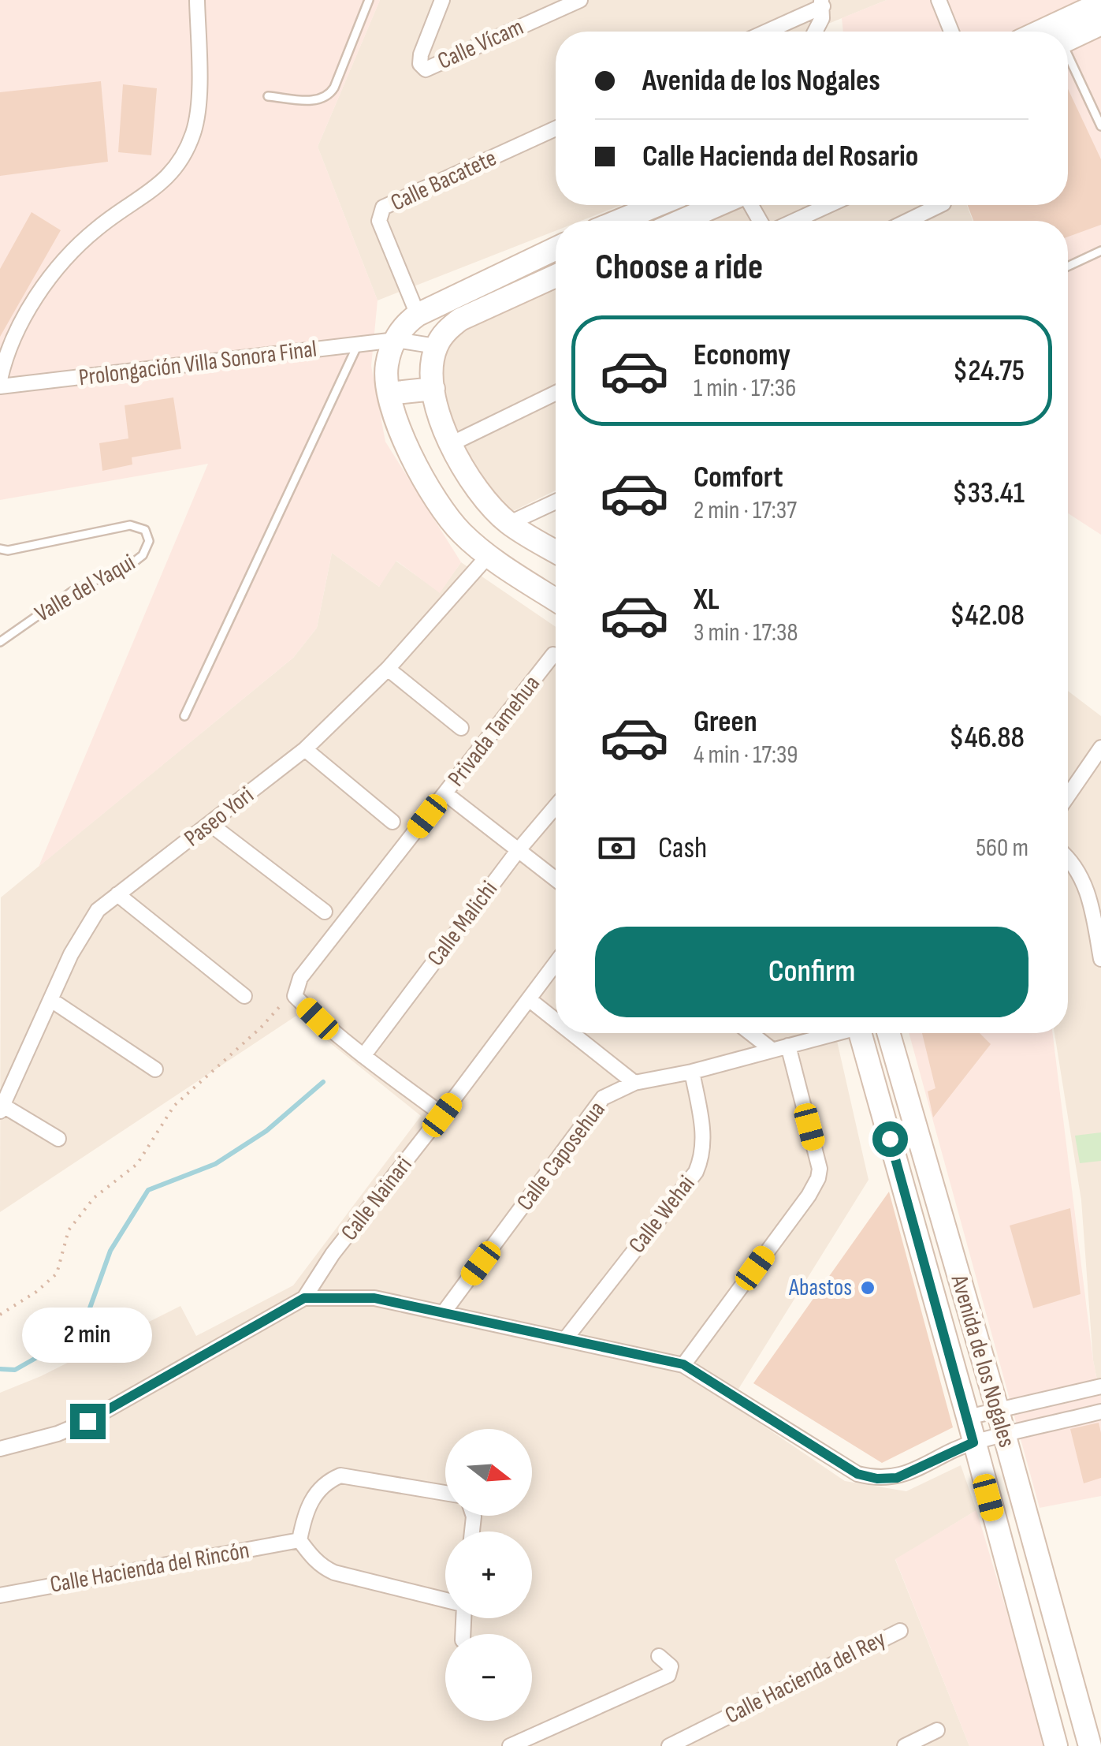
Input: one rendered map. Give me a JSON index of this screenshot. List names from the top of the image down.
{
  "streets": {
    "main road": ["Avenida de los Nogales"],
    "street": [
      "Calle Vícam",
      "Calle Bacatete",
      "Prolongación Villa Sonora Final",
      "Privada Tamehua",
      "Paseo Yori",
      "Calle Malichi",
      "Calle Caposehua",
      "Calle Nainari",
      "Calle Wehai",
      "Calle Hacienda del Rincón",
      "Calle Hacienda del Rey"
    ],
    "lane": ["Valle del Yaqui"]
  },
  "crossings": [
    ["Calle Caposehua", "Calle Wehai"]
  ],
  "places": ["Abastos"],
  "north": "right",
  "page": {
    "banner": ["Avenida de los Nogales", "Calle Hacienda del Rosario"],
    "heading": "Choose a ride",
    "list": [
      {
        "name": "Economy",
        "note": "1 min · 17:36",
        "value": "$24.75"
      },
      {
        "name": "Comfort",
        "note": "2 min · 17:37",
        "value": "$33.41"
      },
      {
        "name": "XL",
        "note": "3 min · 17:38",
        "value": "$42.08"
      },
      {
        "name": "Green",
        "note": "4 min · 17:39",
        "value": "$46.88"
      }
    ],
    "pay": ["Cash", "560 m"],
    "buttons": "Confirm",
    "bubble": "2 min",
    "map_buttons": ["+", "−"]
  }
}
